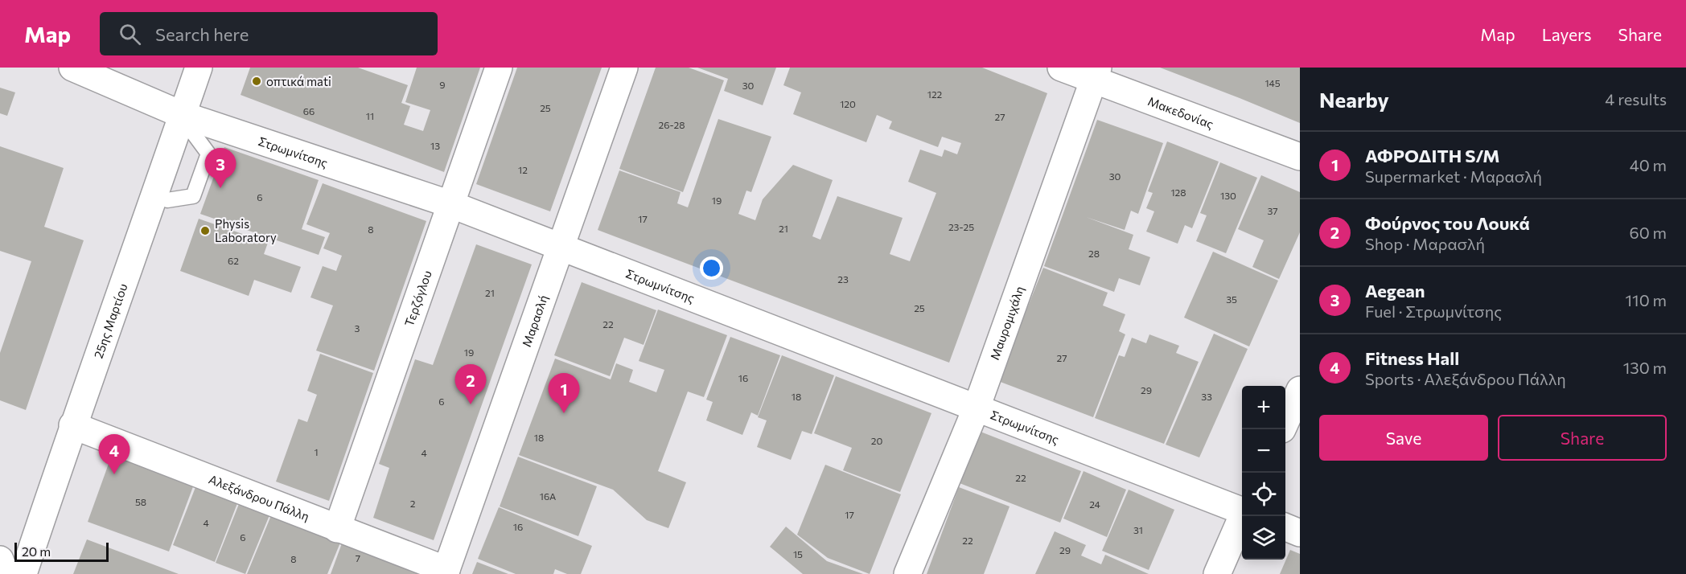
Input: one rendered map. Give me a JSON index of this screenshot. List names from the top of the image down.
{
  "streets": {
    "street": [
      "Μακεδονίας",
      "Στρωμνίτσης",
      "Τερζόγλου",
      "25ης Μαρτίου",
      "Μαρασλή",
      "Μαυρομιχάλη",
      "Αλεξάνδρου Πάλλη"
    ]
  },
  "crossings": [
    ["Μακεδονίας", "Μαυρομιχάλη"],
    ["Στρωμνίτσης", "Τερζόγλου"],
    ["Στρωμνίτσης", "25ης Μαρτίου"],
    ["Στρωμνίτσης", "Μαρασλή"],
    ["Στρωμνίτσης", "Μαυρομιχάλη"],
    ["Τερζόγλου", "Αλεξάνδρου Πάλλη"],
    ["25ης Μαρτίου", "Αλεξάνδρου Πάλλη"],
    ["Μαρασλή", "Αλεξάνδρου Πάλλη"]
  ],
  "places": ["οπτικά mati", "Physis Laboratory"],
  "house_numbers": [
    "145",
    "9",
    "30",
    "122",
    "120",
    "25",
    "66",
    "11",
    "27",
    "26-28",
    "13",
    "12",
    "30",
    "128",
    "130",
    "6",
    "19",
    "37",
    "17",
    "23-25",
    "21",
    "8",
    "28",
    "62",
    "23",
    "21",
    "35",
    "25",
    "22",
    "3",
    "19",
    "27",
    "16",
    "29",
    "18",
    "33",
    "6",
    "18",
    "20",
    "1",
    "4",
    "22",
    "16Α",
    "58",
    "2",
    "24",
    "17",
    "4",
    "16",
    "31",
    "6",
    "22",
    "29",
    "15",
    "7",
    "8"
  ],
  "scale_bar": "20 m",
  "page": {
    "header": "Map",
    "search": "Search here",
    "nav": ["Map", "Layers", "Share"],
    "heading": ["Nearby", "4 results"],
    "list": [
      {
        "mark": "1",
        "name": "ΑΦΡΟΔΙΤΗ S/M",
        "note": "Supermarket · Μαρασλή",
        "value": "40 m"
      },
      {
        "mark": "2",
        "name": "Φούρνος του Λουκά",
        "note": "Shop · Μαρασλή",
        "value": "60 m"
      },
      {
        "mark": "3",
        "name": "Aegean",
        "note": "Fuel · Στρωμνίτσης",
        "value": "110 m"
      },
      {
        "mark": "4",
        "name": "Fitness Hall",
        "note": "Sports · Αλεξάνδρου Πάλλη",
        "value": "130 m"
      }
    ],
    "pins": [
      "3",
      "2",
      "1",
      "4"
    ],
    "map_buttons": ["+", "−"],
    "buttons": ["Save", "Share"],
    "scale": "20 m"
  }
}
